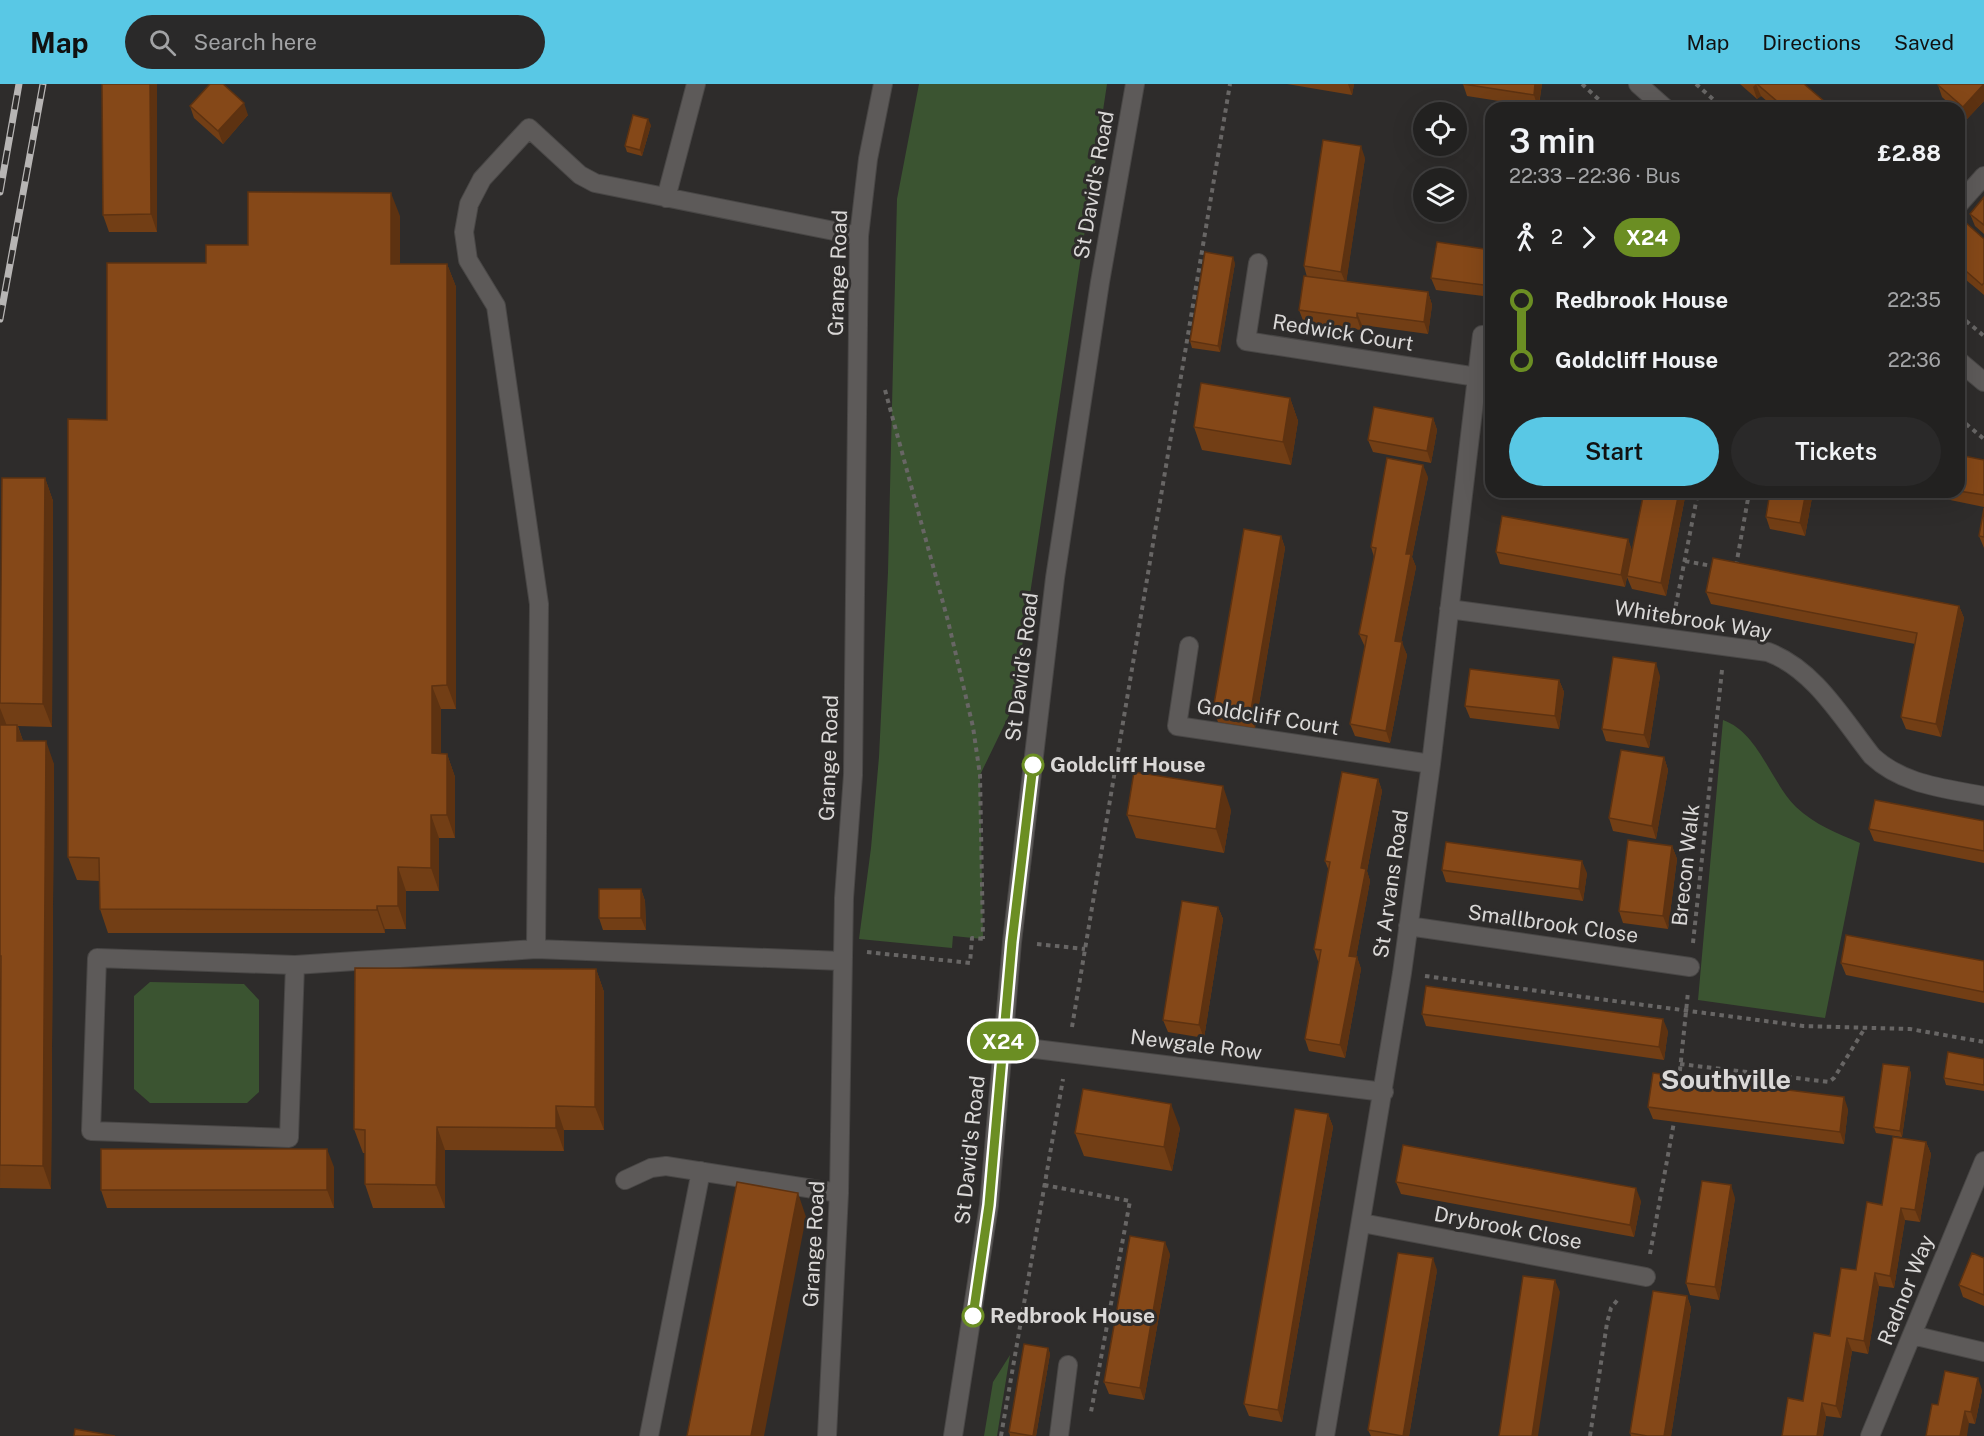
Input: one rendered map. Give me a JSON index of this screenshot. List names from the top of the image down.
{
  "streets": {
    "street": [
      "St David's Road",
      "Grange Road",
      "Redwick Court",
      "Whitebrook Way",
      "Goldcliff Court",
      "St Arvans Road",
      "Smallbrook Close",
      "Newgale Row",
      "Drybrook Close",
      "Radnor Way"
    ],
    "path": ["Brecon Walk"]
  },
  "crossings": [
    ["St David's Road", "Newgale Row"],
    ["Redwick Court", "St Arvans Road"],
    ["Whitebrook Way", "Brecon Walk"],
    ["Whitebrook Way", "St Arvans Road"],
    ["Goldcliff Court", "St Arvans Road"],
    ["Brecon Walk", "Smallbrook Close"],
    ["St Arvans Road", "Smallbrook Close"],
    ["St Arvans Road", "Newgale Row"],
    ["St Arvans Road", "Drybrook Close"]
  ],
  "districts": ["Southville"],
  "places": ["Goldcliff House", "Redbrook House"],
  "lines": ["bus line X24"],
  "page": {
    "header": "Map",
    "search": "Search here",
    "nav": ["Map", "Directions", "Saved"],
    "on_map": "X24",
    "heading": ["3 min", "22:33 – 22:36 · Bus", "£2.88"],
    "legs": ["2", "X24"],
    "list": [
      {
        "name": "Redbrook House",
        "value": "22:35"
      },
      {
        "name": "Goldcliff House",
        "value": "22:36"
      }
    ],
    "buttons": ["Start", "Tickets"]
  }
}
